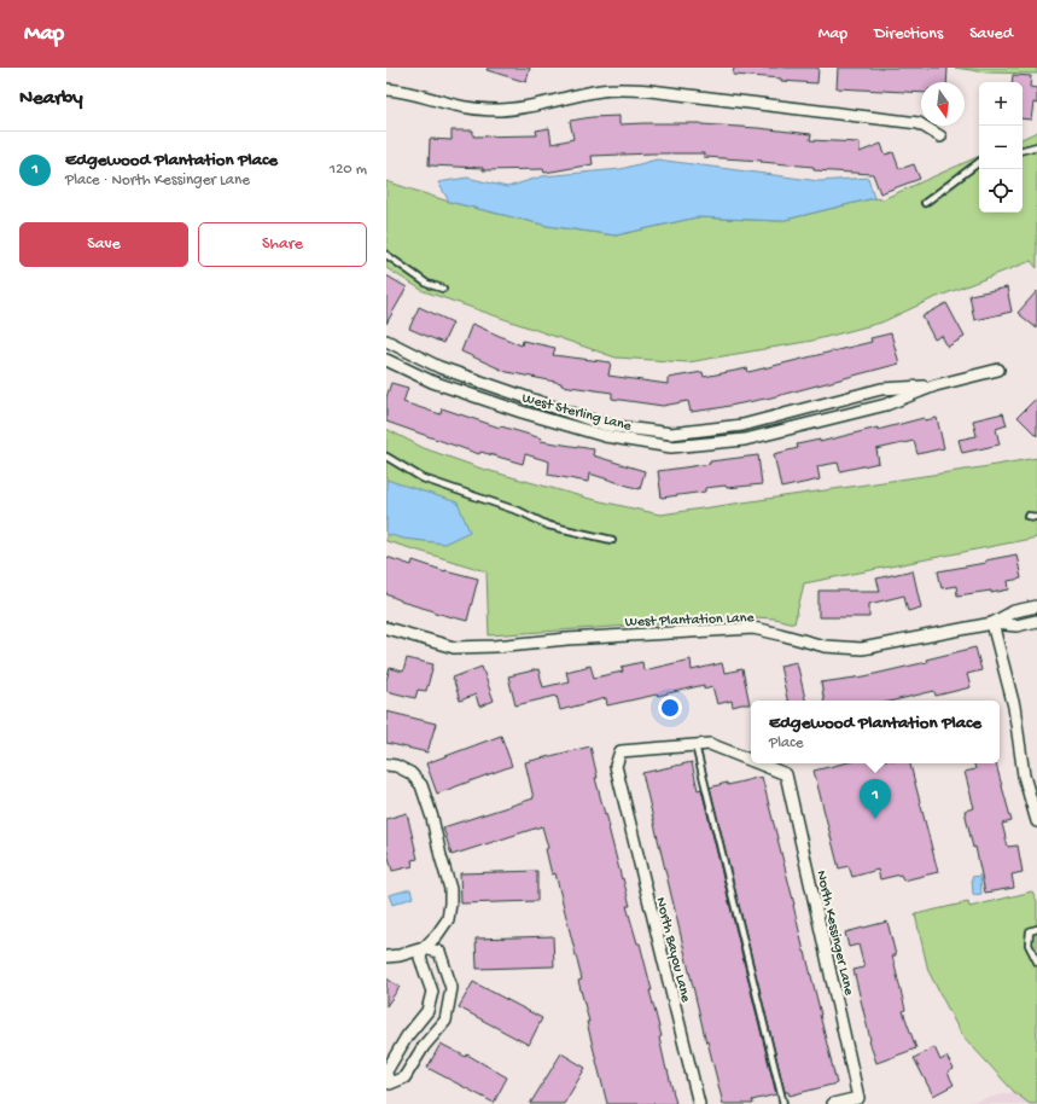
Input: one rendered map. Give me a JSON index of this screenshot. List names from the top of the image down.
{
  "streets": {
    "street": [
      "West Sterling Lane",
      "West Plantation Lane",
      "North Kessinger Lane",
      "North Bayou Lane"
    ]
  },
  "crossings": [
    ["North Kessinger Lane", "North Bayou Lane"]
  ],
  "north": "bottom",
  "page": {
    "header": "Map",
    "nav": ["Map", "Directions", "Saved"],
    "heading": "Nearby",
    "map_buttons": ["+", "−"],
    "list": [
      {
        "mark": "1",
        "name": "Edgewood Plantation Place",
        "note": "Place · North Kessinger Lane",
        "value": "120 m"
      }
    ],
    "buttons": ["Save", "Share"],
    "popup": ["Edgewood Plantation Place", "Place"],
    "pins": "1"
  }
}
